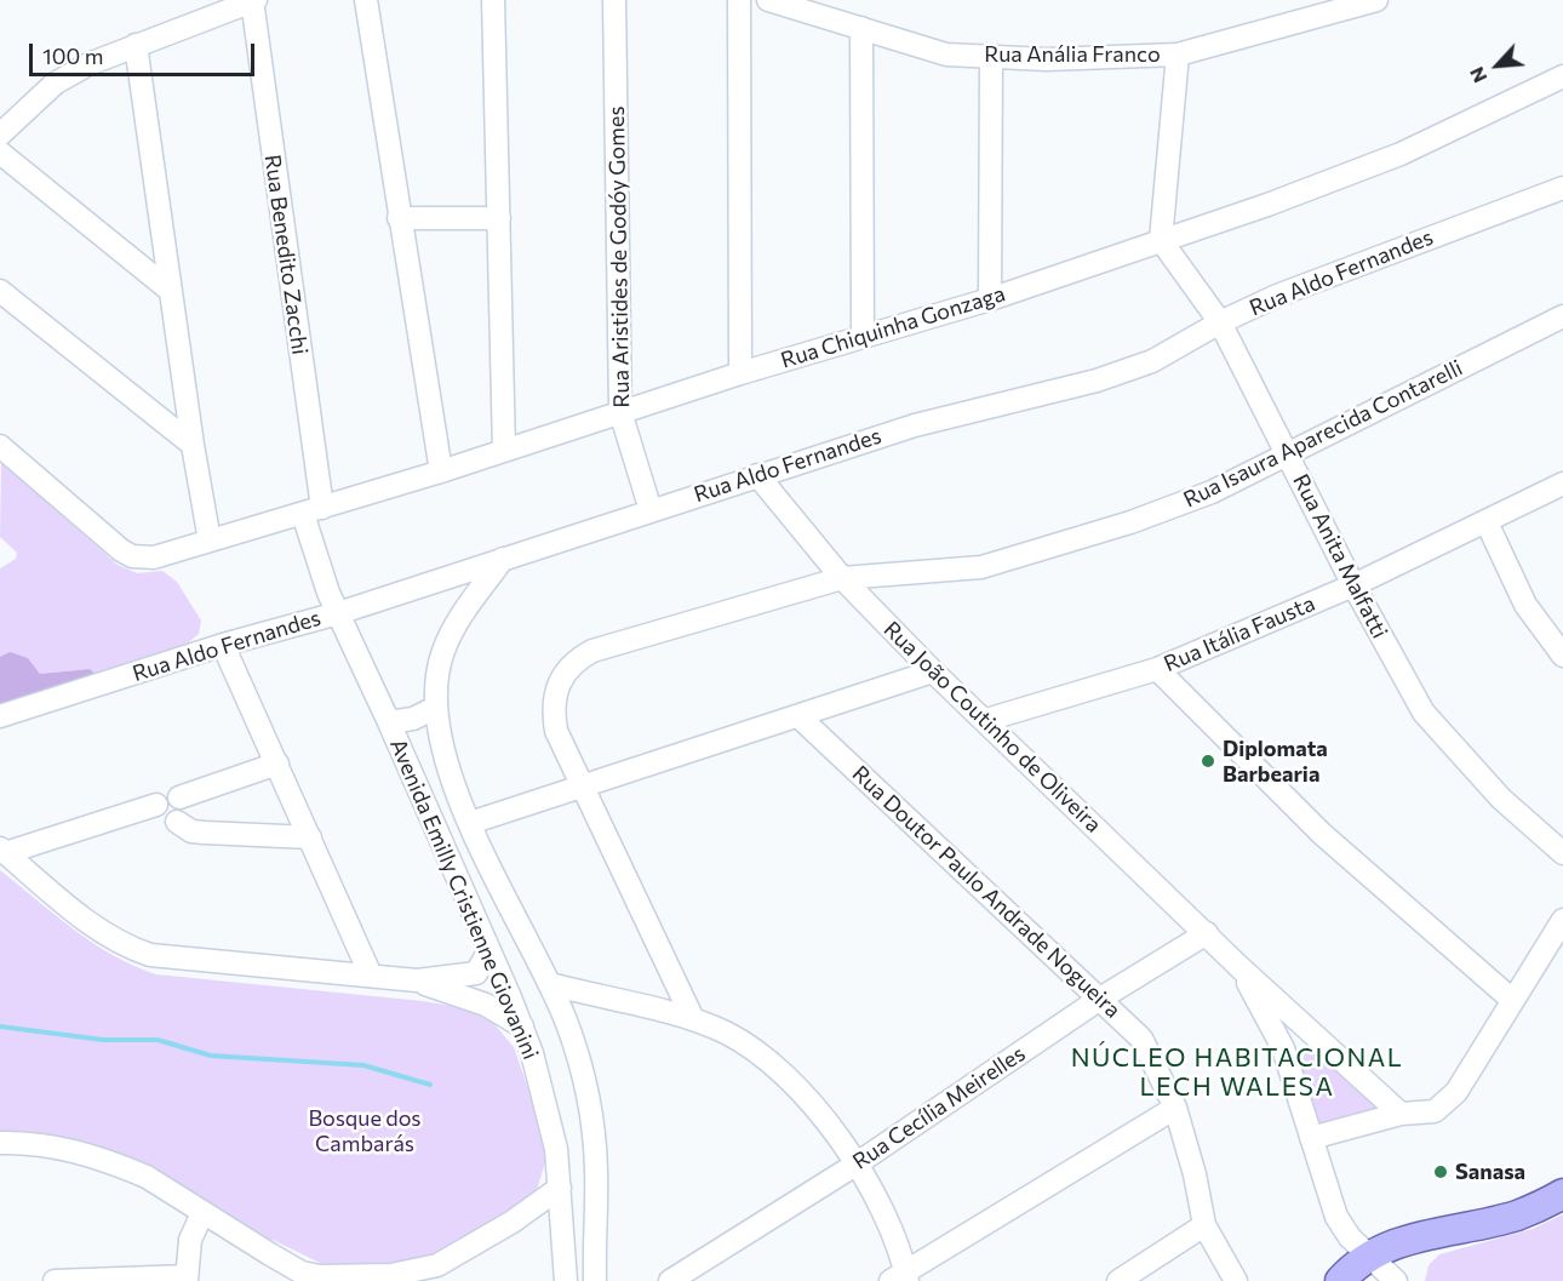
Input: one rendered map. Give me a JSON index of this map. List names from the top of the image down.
{
  "streets": {
    "street": [
      "Rua Anália Franco",
      "Rua Benedito Zacchi",
      "Rua Aristides de Godóy Gomes",
      "Rua Aldo Fernandes",
      "Rua Chiquinha Gonzaga",
      "Rua Isaura Aparecida Contarelli",
      "Rua Anita Malfatti",
      "Rua Itália Fausta",
      "Rua João Coutinho de Oliveira",
      "Rua Doutor Paulo Andrade Nogueira",
      "Avenida Emilly Cristienne Giovanini",
      "Rua Cecília Meirelles"
    ]
  },
  "crossings": [
    ["Rua Benedito Zacchi", "Rua Aldo Fernandes"],
    ["Rua Benedito Zacchi", "Rua Chiquinha Gonzaga"],
    ["Rua Benedito Zacchi", "Avenida Emilly Cristienne Giovanini"],
    ["Rua Aristides de Godóy Gomes", "Rua Aldo Fernandes"],
    ["Rua Aristides de Godóy Gomes", "Rua Chiquinha Gonzaga"],
    ["Rua Aldo Fernandes", "Rua Anita Malfatti"],
    ["Rua Aldo Fernandes", "Rua João Coutinho de Oliveira"],
    ["Rua Aldo Fernandes", "Avenida Emilly Cristienne Giovanini"],
    ["Rua Chiquinha Gonzaga", "Rua Anita Malfatti"],
    ["Rua Isaura Aparecida Contarelli", "Rua Anita Malfatti"],
    ["Rua Isaura Aparecida Contarelli", "Rua João Coutinho de Oliveira"],
    ["Rua Anita Malfatti", "Rua Itália Fausta"],
    ["Rua Itália Fausta", "Rua João Coutinho de Oliveira"],
    ["Rua João Coutinho de Oliveira", "Rua Cecília Meirelles"],
    ["Rua Doutor Paulo Andrade Nogueira", "Rua Cecília Meirelles"]
  ],
  "districts": ["NÚCLEO HABITACIONAL LECH WALESA"],
  "parks": ["Bosque dos Cambarás"],
  "places": ["Diplomata Barbearia", "Sanasa"],
  "scale_bar": "100 m",
  "north": "bottom left"
}
